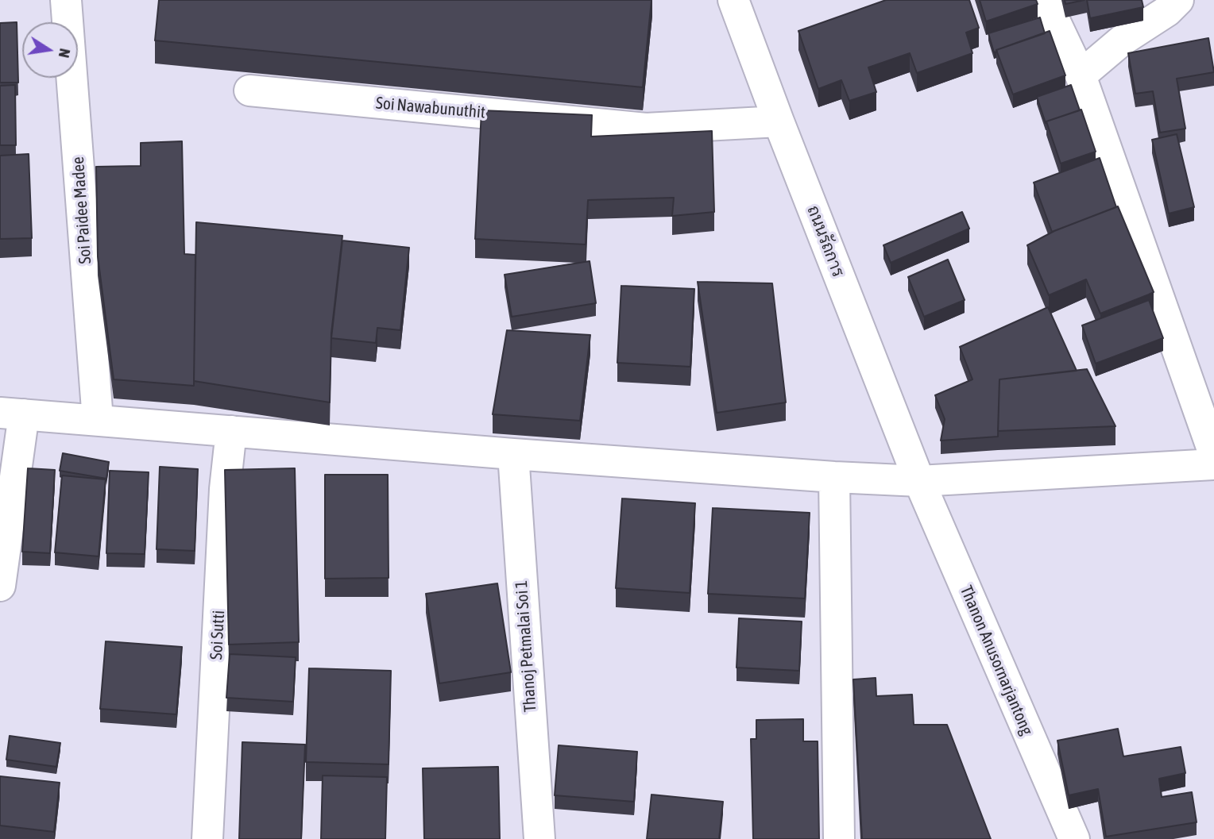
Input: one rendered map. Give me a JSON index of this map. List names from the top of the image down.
{
  "streets": {
    "street": [
      "Soi Nawabunuthit",
      "Soi Paidee Madee",
      "ถนนรัถการ",
      "Soi Sutti",
      "Thanoj Petmalai Soi 1",
      "Thanon Anusornarjantong"
    ]
  },
  "crossings": [
    ["Soi Nawabunuthit", "ถนนรัถการ"],
    ["ถนนรัถการ", "Thanon Anusornarjantong"]
  ],
  "north": "right"
}
